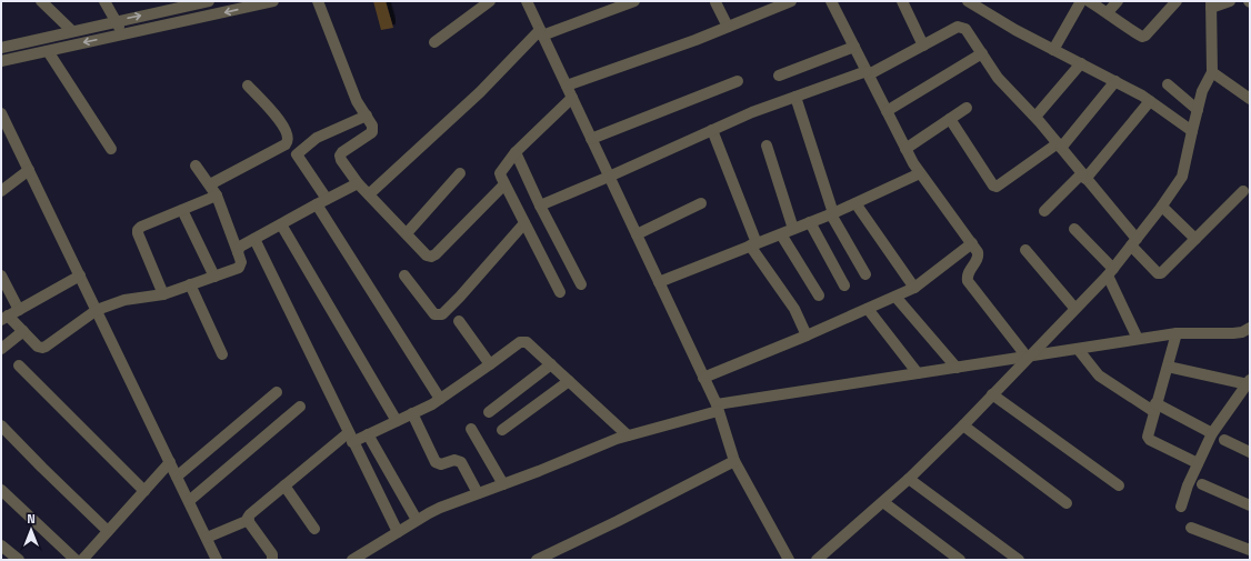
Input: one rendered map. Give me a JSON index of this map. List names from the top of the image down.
{
  "north": "top"
}
